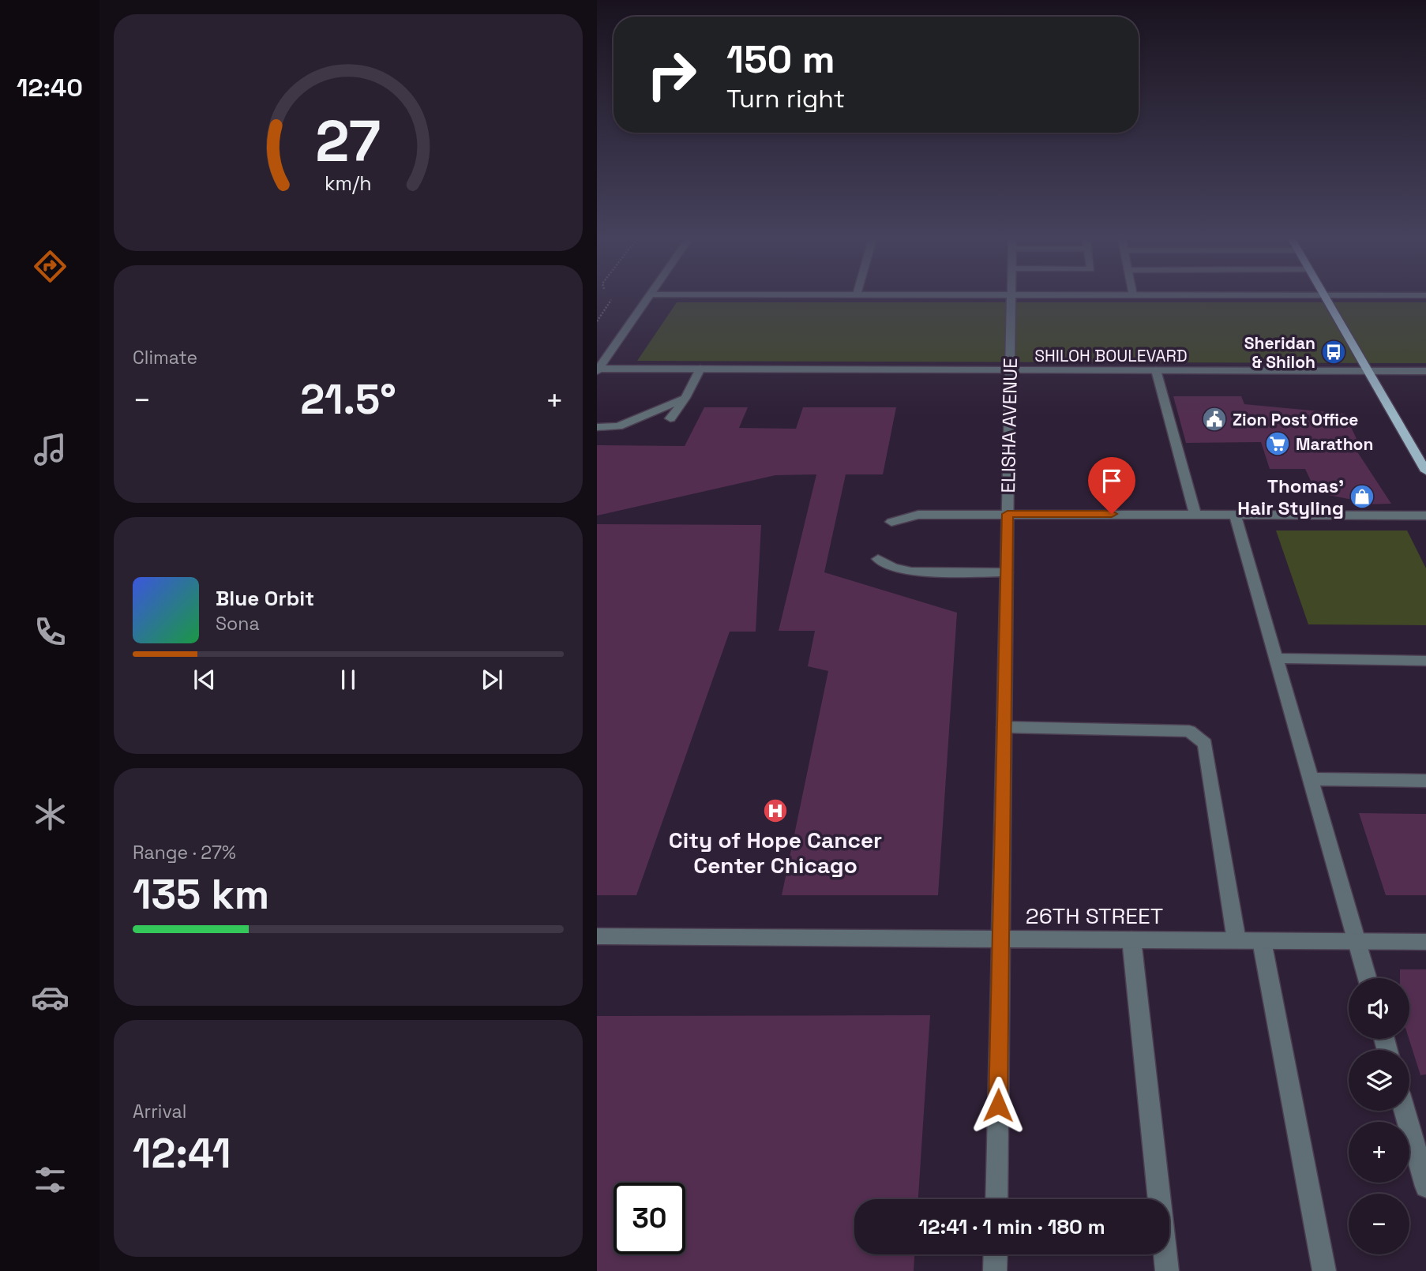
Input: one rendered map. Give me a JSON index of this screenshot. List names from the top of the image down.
{
  "streets": {
    "street": ["SHILOH BOULEVARD", "ELISHA AVENUE", "26TH STREET"]
  },
  "crossings": [
    ["SHILOH BOULEVARD", "ELISHA AVENUE"],
    ["ELISHA AVENUE", "26TH STREET"]
  ],
  "places": {
    "bus stop": ["Sheridan & Shiloh"],
    "public building": ["Zion Post Office"],
    "supermarket": ["Marathon"],
    "shop": ["Thomas' Hair Styling"],
    "hospital": ["City of Hope Cancer Center Chicago"]
  },
  "page": {
    "tabs": "12:40",
    "turn": ["150 m", "Turn right"],
    "tile": [
      "Climate",
      ["Range · 27%", "135 km"],
      ["Arrival", "12:41"]
    ],
    "heat": ["−", "21.5°", "+"],
    "song": ["Blue Orbit", "Sona"],
    "map_buttons": ["+", "−"],
    "limit": "30",
    "trip": "12:41 · 1 min · 180 m",
    "gauge": ["27", "km/h"]
  }
}
